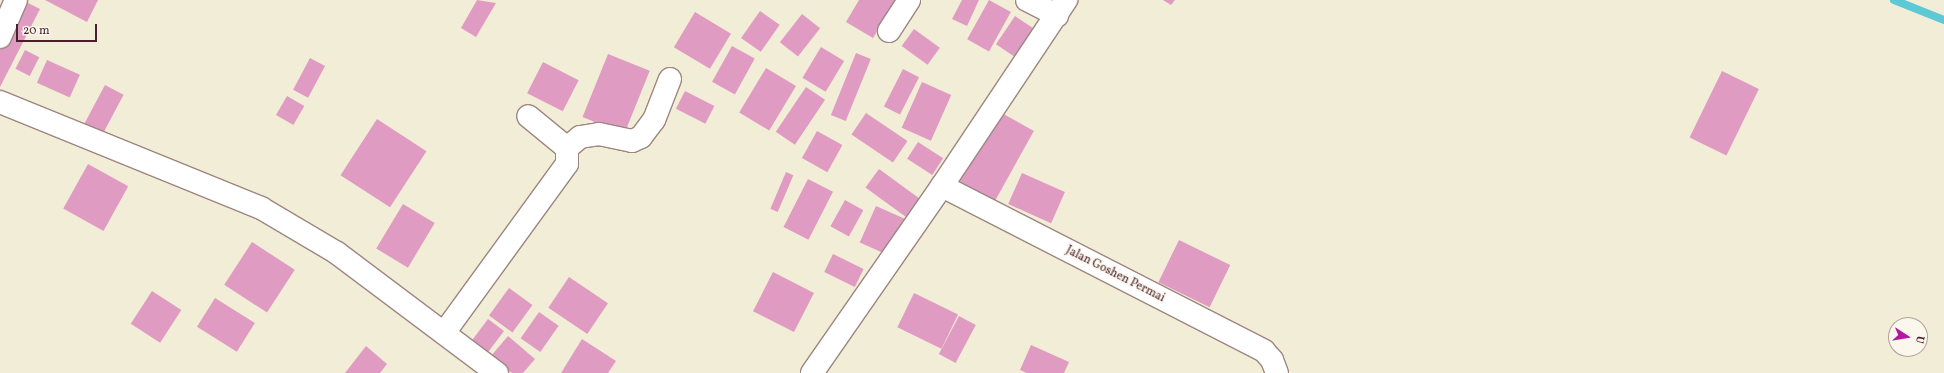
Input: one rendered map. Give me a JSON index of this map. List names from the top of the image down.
{
  "streets": {
    "street": ["Jalan Goshen Permai"]
  },
  "scale_bar": "20 m",
  "north": "right"
}
